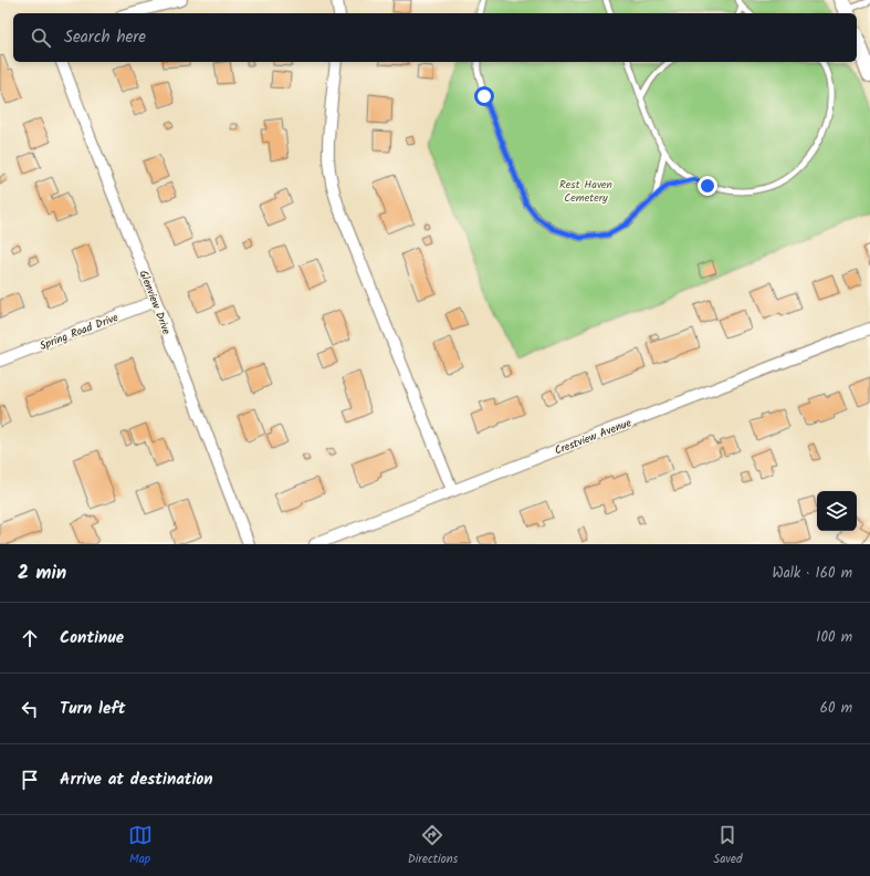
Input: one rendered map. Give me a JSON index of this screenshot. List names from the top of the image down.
{
  "streets": {
    "street": ["Glenview Drive", "Spring Road Drive", "Crestview Avenue"]
  },
  "crossings": [
    ["Glenview Drive", "Spring Road Drive"]
  ],
  "parks": ["Rest Haven Cemetery"],
  "page": {
    "search": "Search here",
    "heading": ["2 min", "Walk · 160 m"],
    "list": [
      ["Continue", "100 m"],
      ["Turn left", "60 m"],
      "Arrive at destination"
    ],
    "nav": ["Map", "Directions", "Saved"]
  }
}
